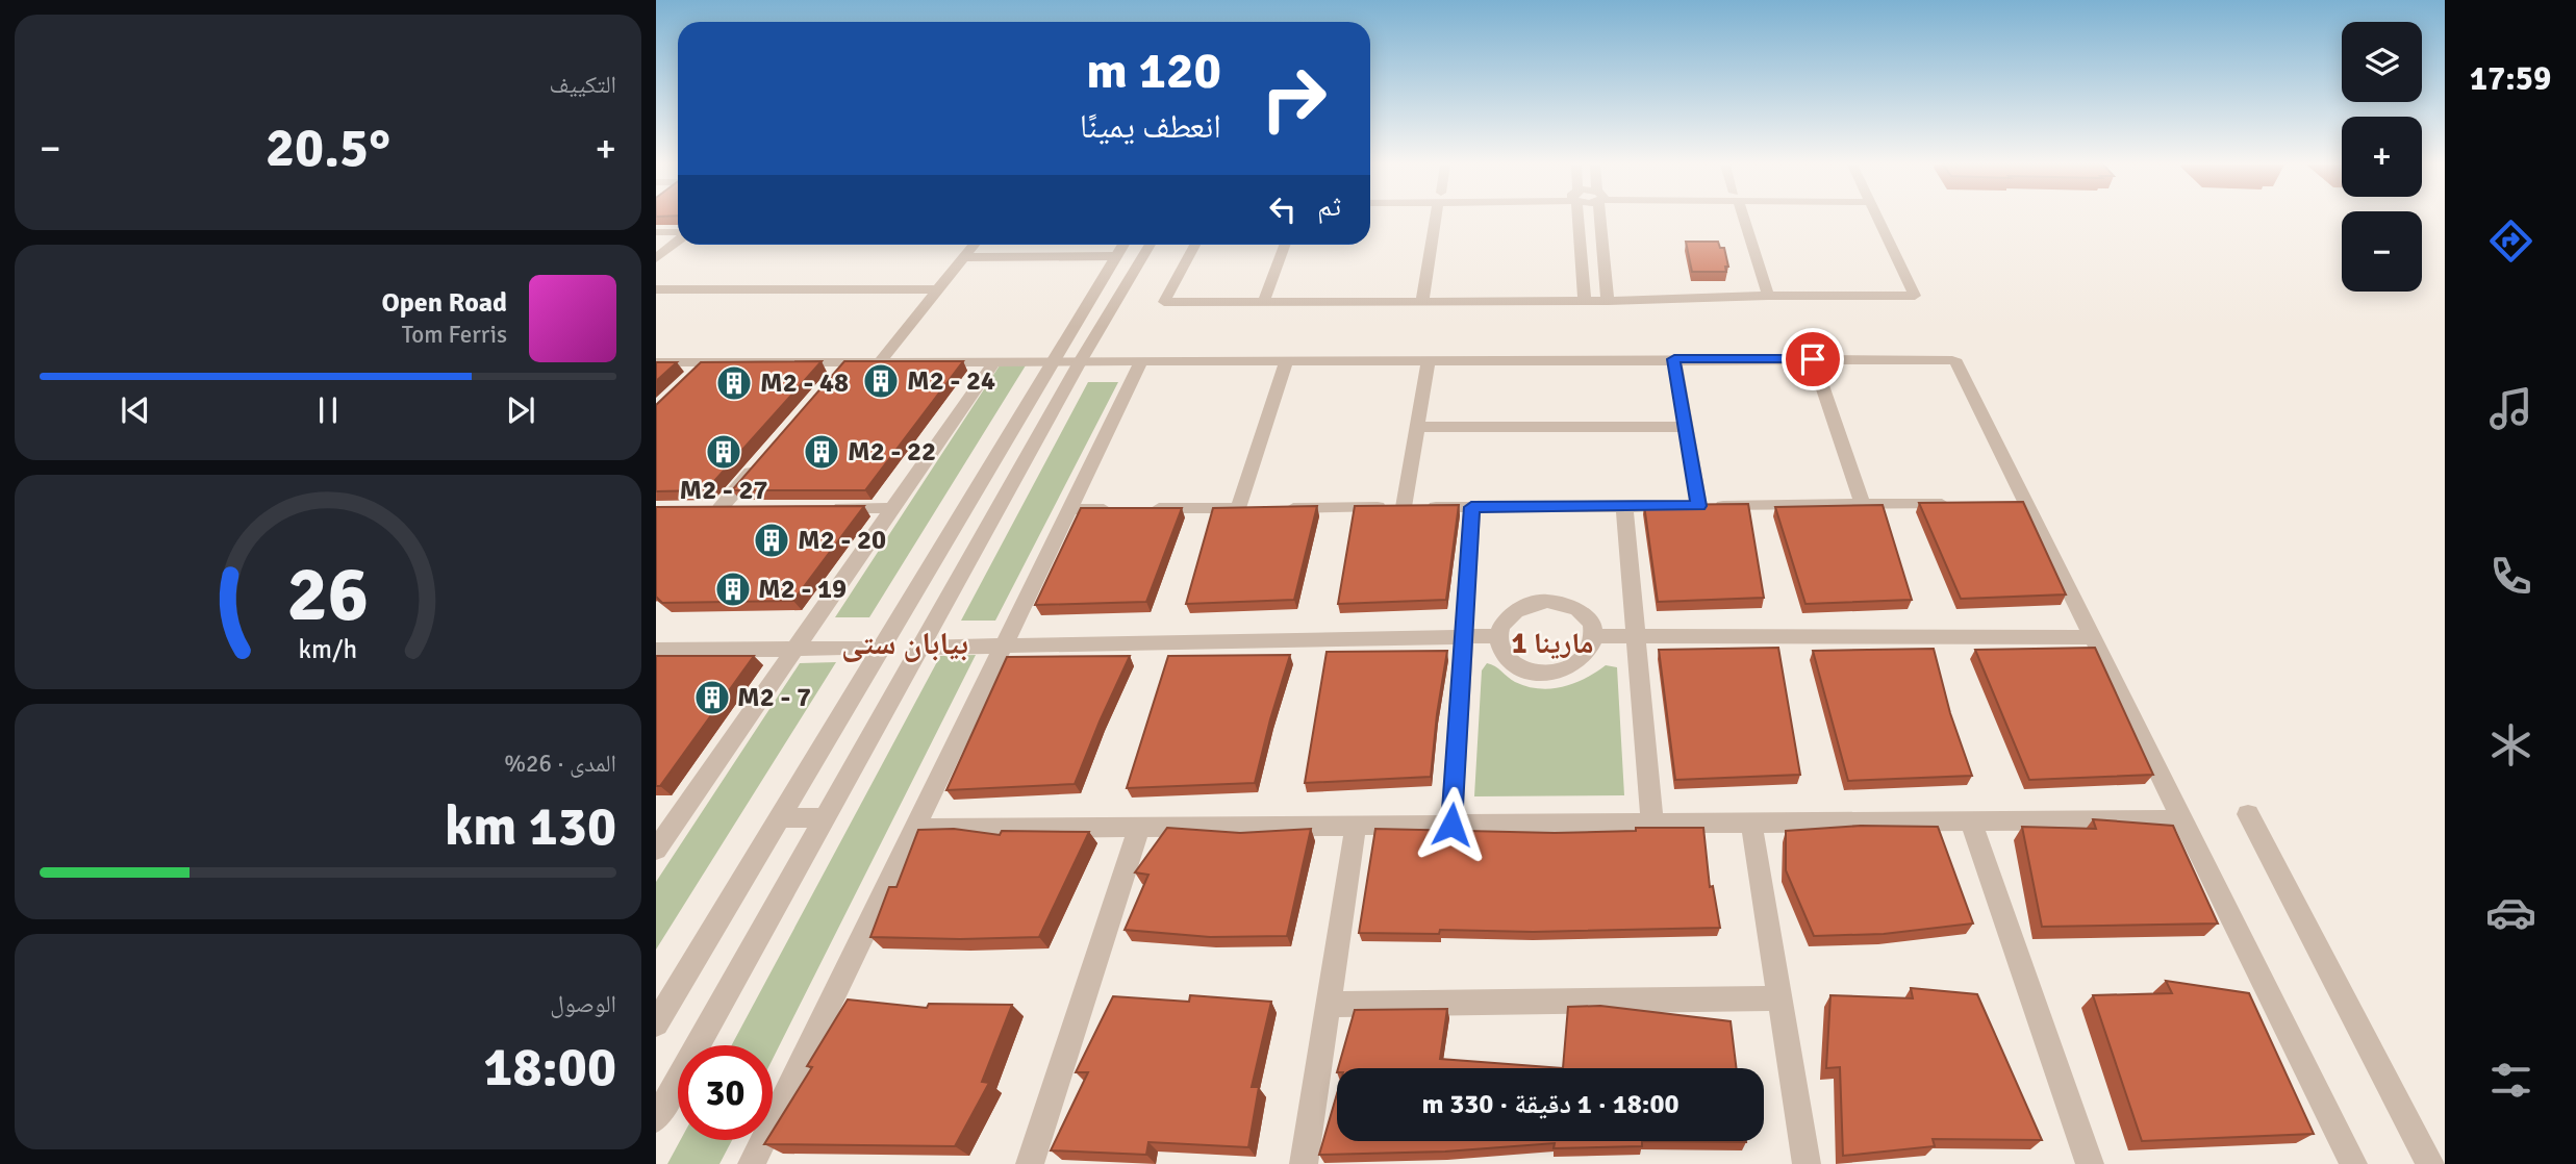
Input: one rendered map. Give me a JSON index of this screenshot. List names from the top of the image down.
{
  "districts": ["بیابان ستی", "مارینا 1"],
  "places": {
    "building": [
      "M2 - 24",
      "M2 - 48",
      "M2 - 27",
      "M2 - 22",
      "M2 - 20",
      "M2 - 19",
      "M2 - 7"
    ]
  },
  "page": {
    "tabs": "17:59",
    "tile": [
      "التكييف",
      ["المدى · 26%", "130 km"],
      ["الوصول", "18:00"]
    ],
    "map_buttons": ["+", "−"],
    "turn": ["120 m", "انعطف يمينًا"],
    "heat": ["−", "20.5°", "+"],
    "then": "ثم",
    "song": ["Open Road", "Tom Ferris"],
    "limit": "30",
    "trip": "18:00 · 1 دقيقة · 330 m",
    "gauge": ["26", "km/h"]
  }
}
